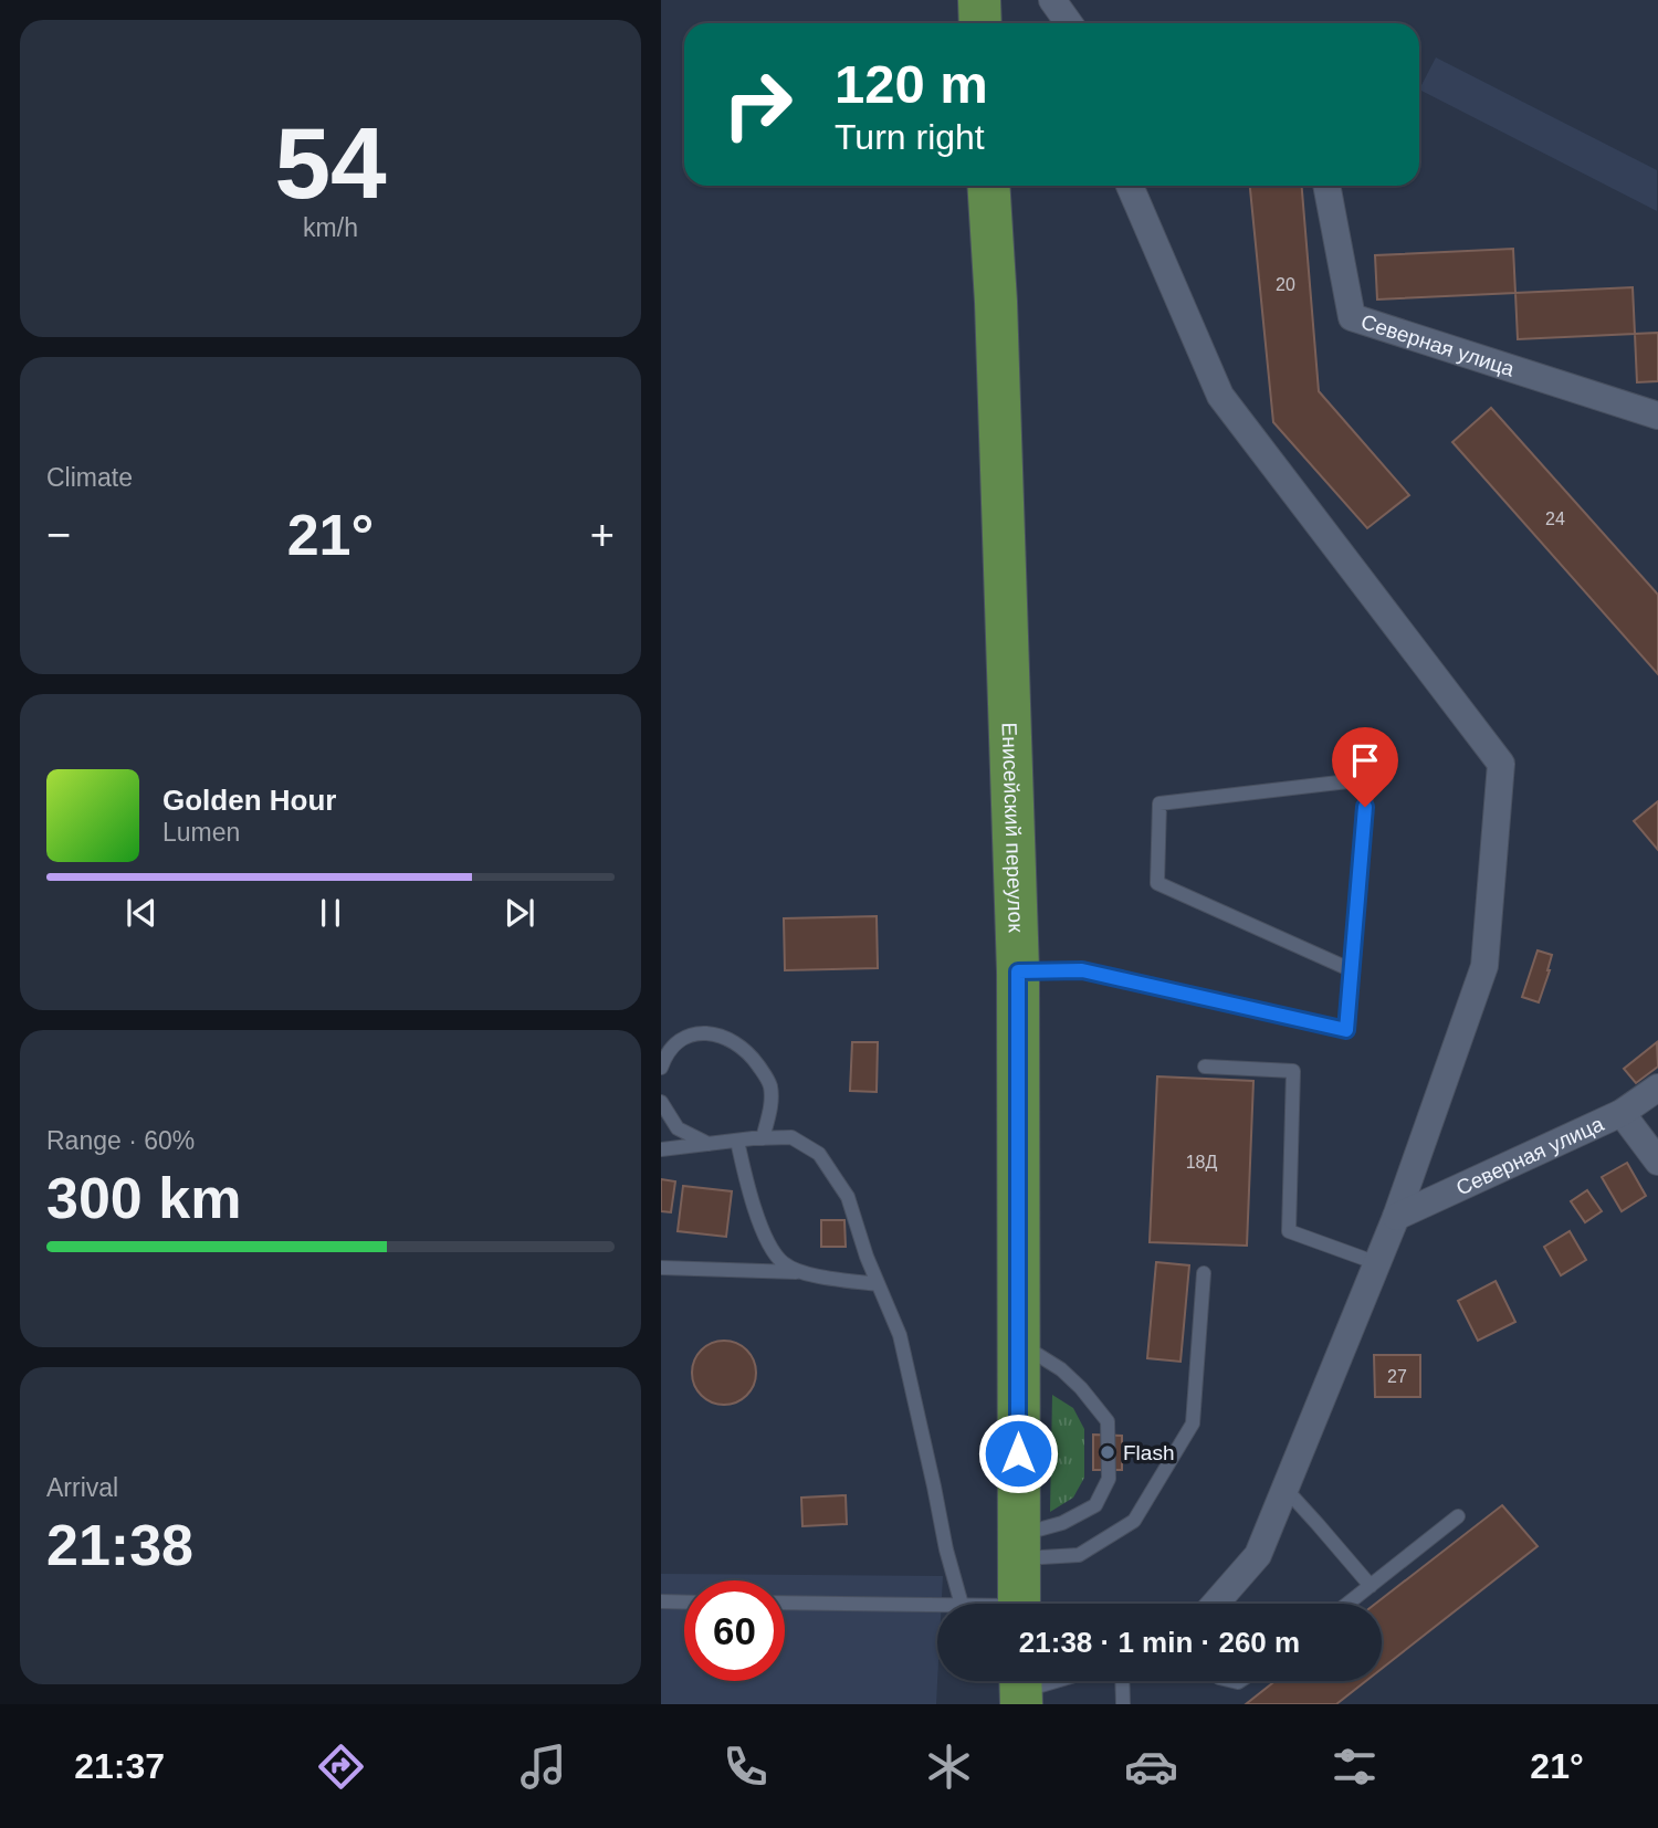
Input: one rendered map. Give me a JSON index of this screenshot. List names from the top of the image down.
{
  "streets": {
    "main road": ["Енисейский переулок"],
    "street": ["Северная улица"]
  },
  "places": ["Flash"],
  "house_numbers": [
    "20",
    "24",
    "18Д",
    "27"
  ],
  "page": {
    "tile": [
      ["54", "km/h"],
      "Climate",
      ["Range · 60%", "300 km"],
      ["Arrival", "21:38"]
    ],
    "turn": ["120 m", "Turn right"],
    "heat": ["−", "21°", "+"],
    "song": ["Golden Hour", "Lumen"],
    "limit": "60",
    "trip": "21:38 · 1 min · 260 m",
    "tabs": ["21:37", "21°"]
  }
}
